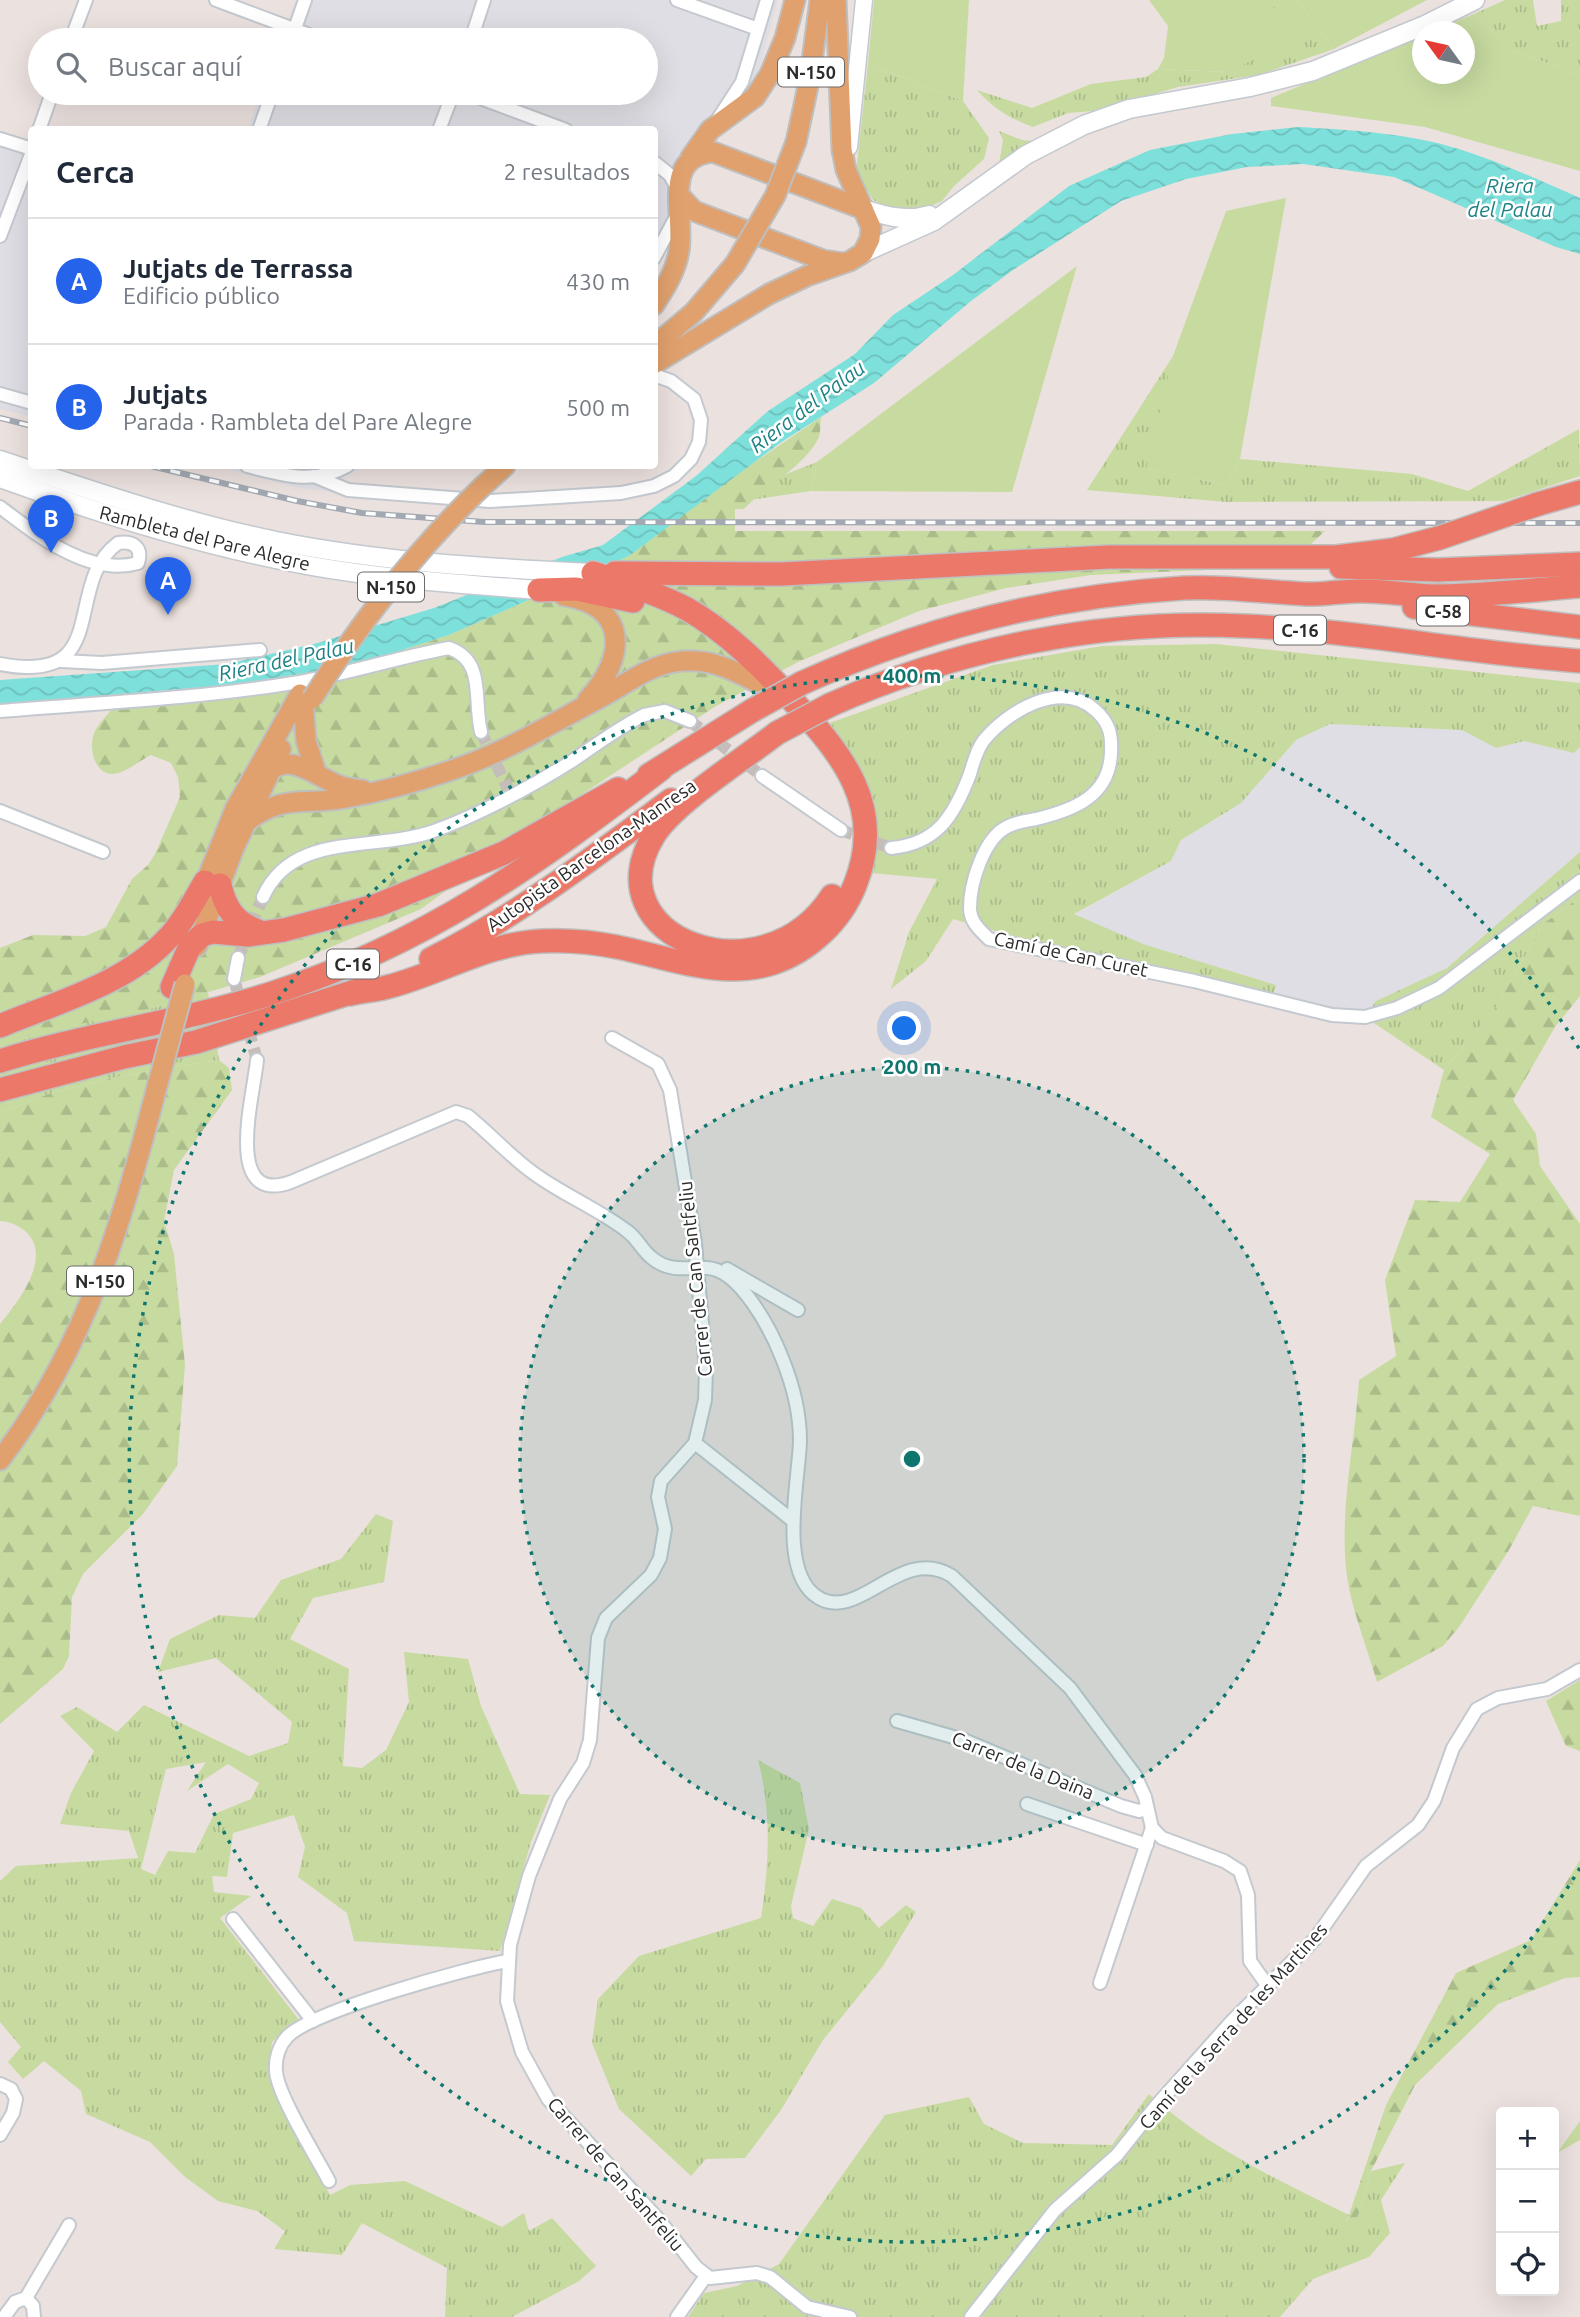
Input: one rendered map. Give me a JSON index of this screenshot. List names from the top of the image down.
{
  "streets": {
    "highway": ["C-58", "C-16", "Autopista Barcelona-Manresa"],
    "main road": ["N-150", "Rambleta del Pare Alegre"],
    "street": [
      "Camí de Can Curet",
      "Carrer de Can Santfeliu",
      "Carrer de la Daina",
      "Camí de la Serra de les Martines"
    ]
  },
  "crossings": [
    ["C-58", "C-16"],
    ["C-16", "Autopista Barcelona-Manresa"]
  ],
  "water": ["Riera del Palau"],
  "north": "top left",
  "page": {
    "search": "Buscar aquí",
    "heading": ["Cerca", "2 resultados"],
    "list": [
      {
        "mark": "A",
        "name": "Jutjats de Terrassa",
        "note": "Edificio público",
        "value": "430 m"
      },
      {
        "mark": "B",
        "name": "Jutjats",
        "note": "Parada · Rambleta del Pare Alegre",
        "value": "500 m"
      }
    ],
    "pins": ["B", "A"],
    "map_buttons": ["+", "−"]
  },
  "rings": ["400 m", "200 m"]
}
